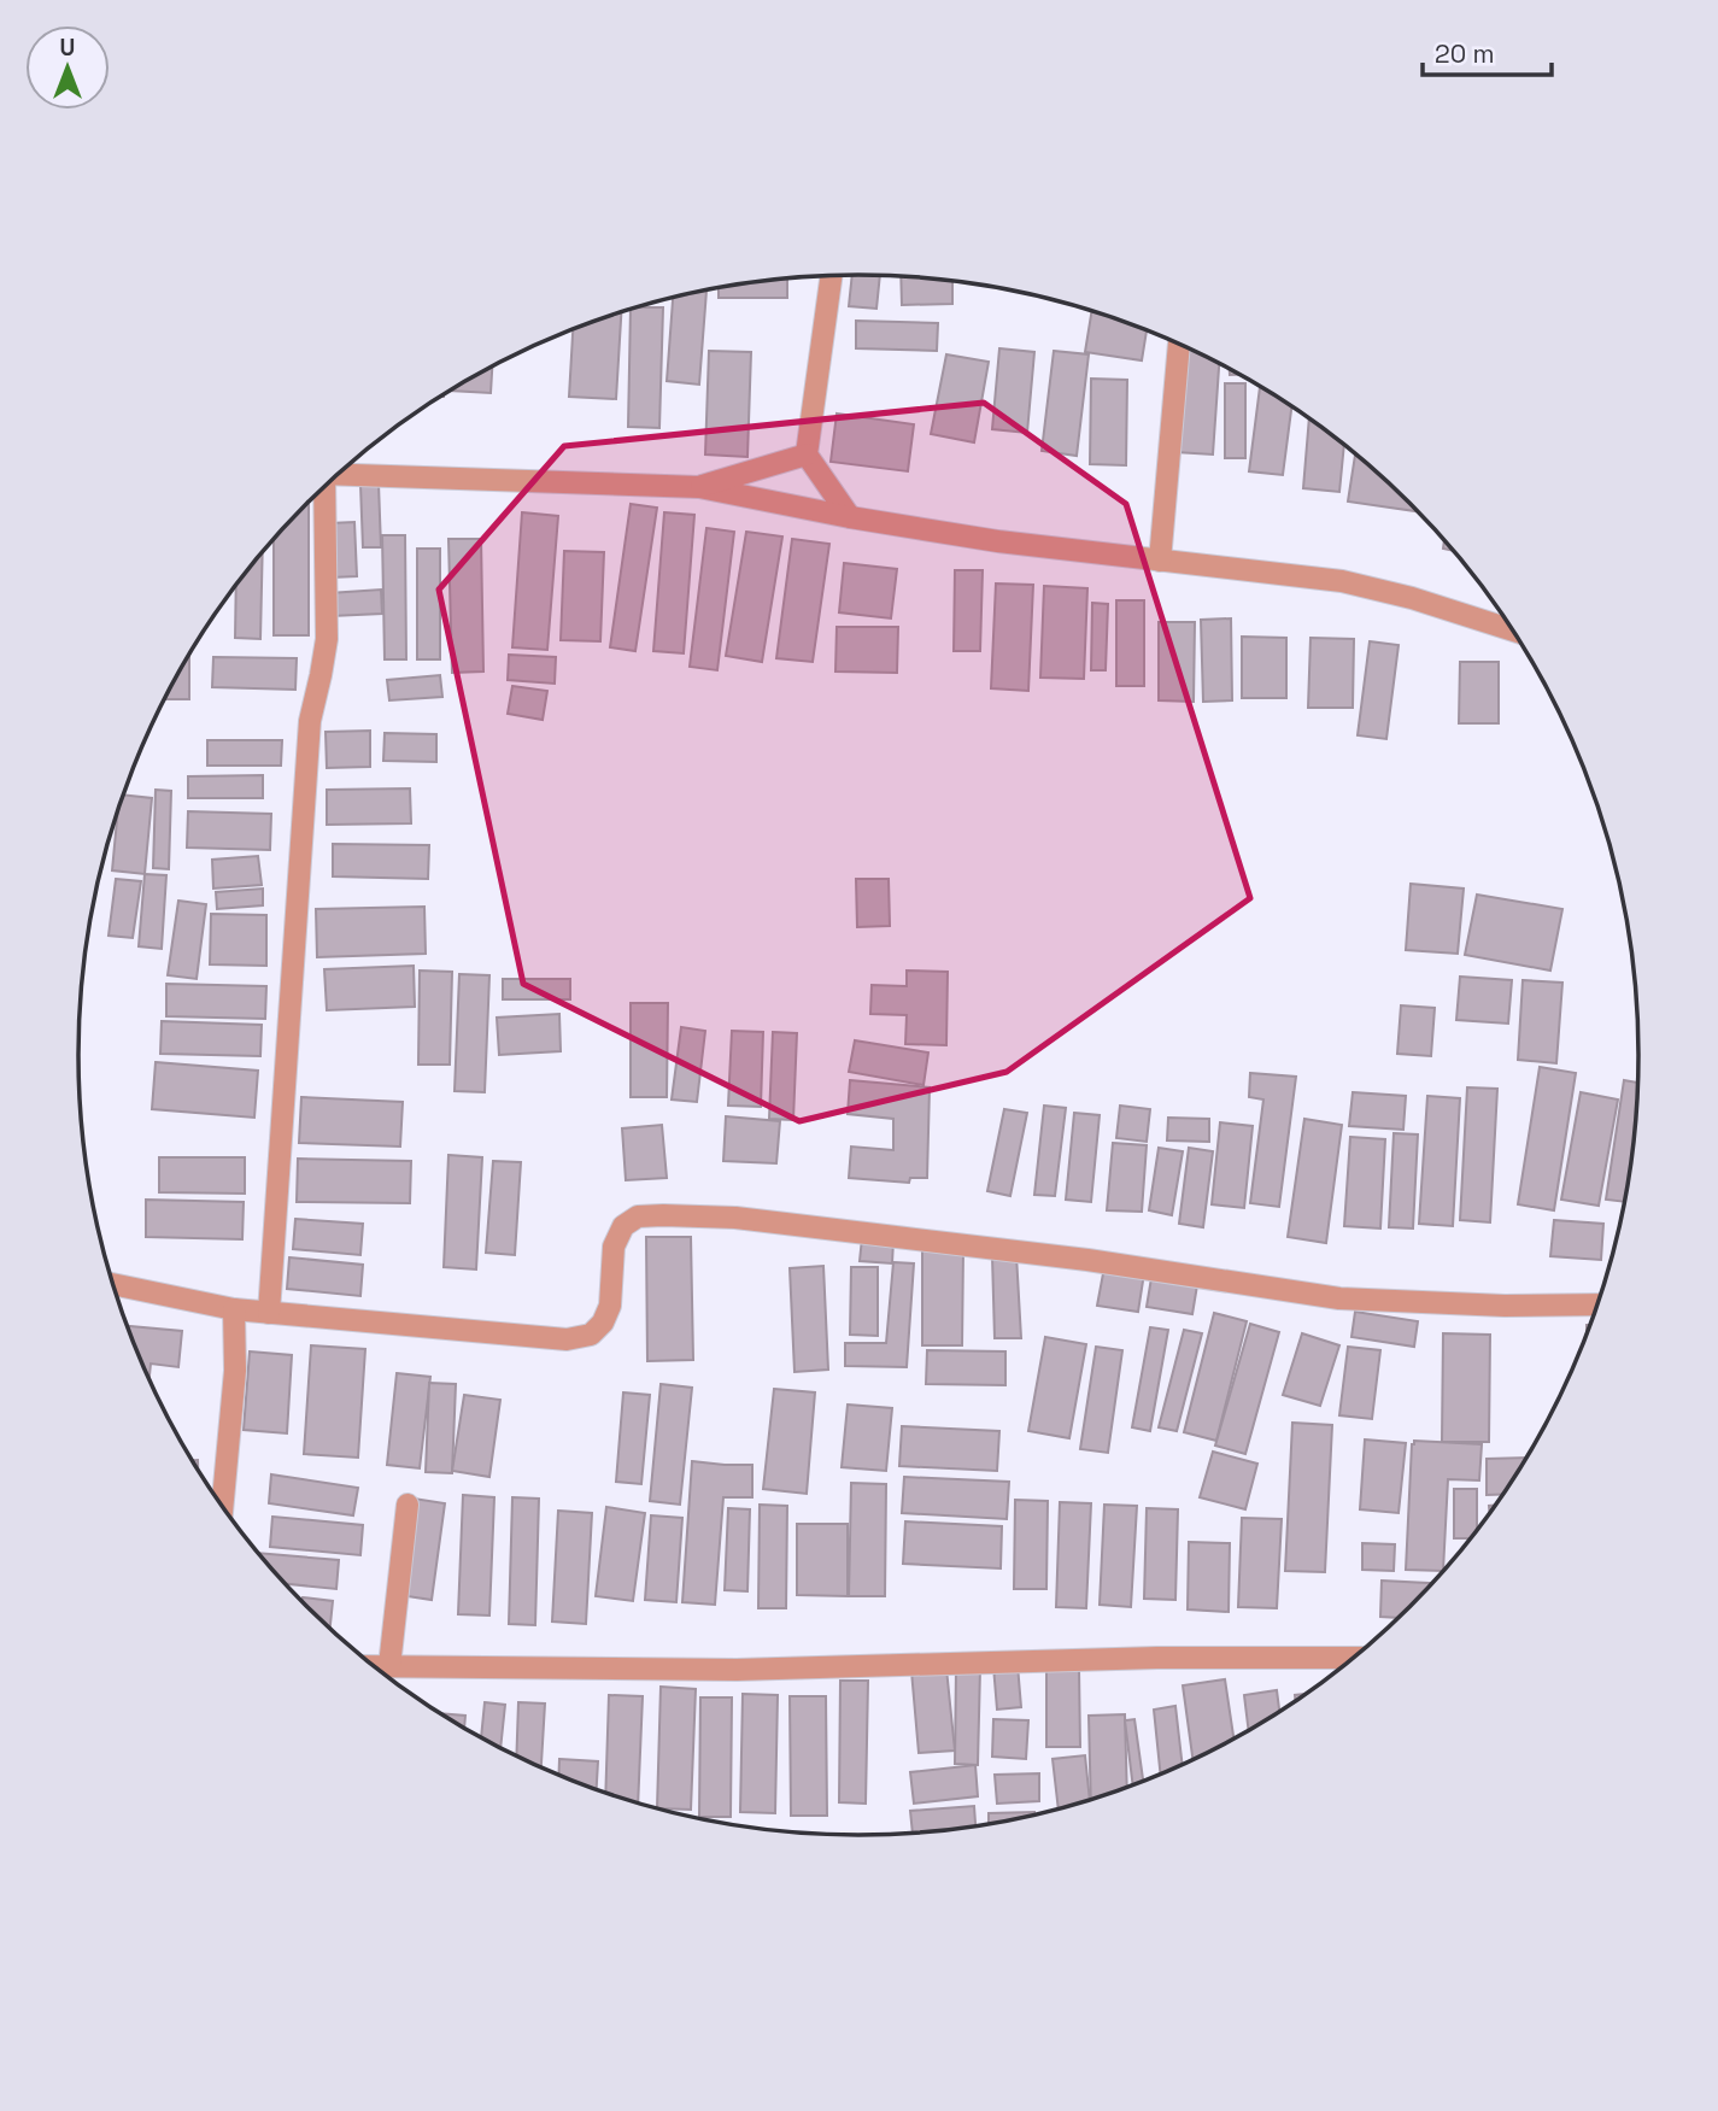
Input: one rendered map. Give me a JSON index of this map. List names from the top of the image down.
{
  "scale_bar": "20 m",
  "north": "top"
}
